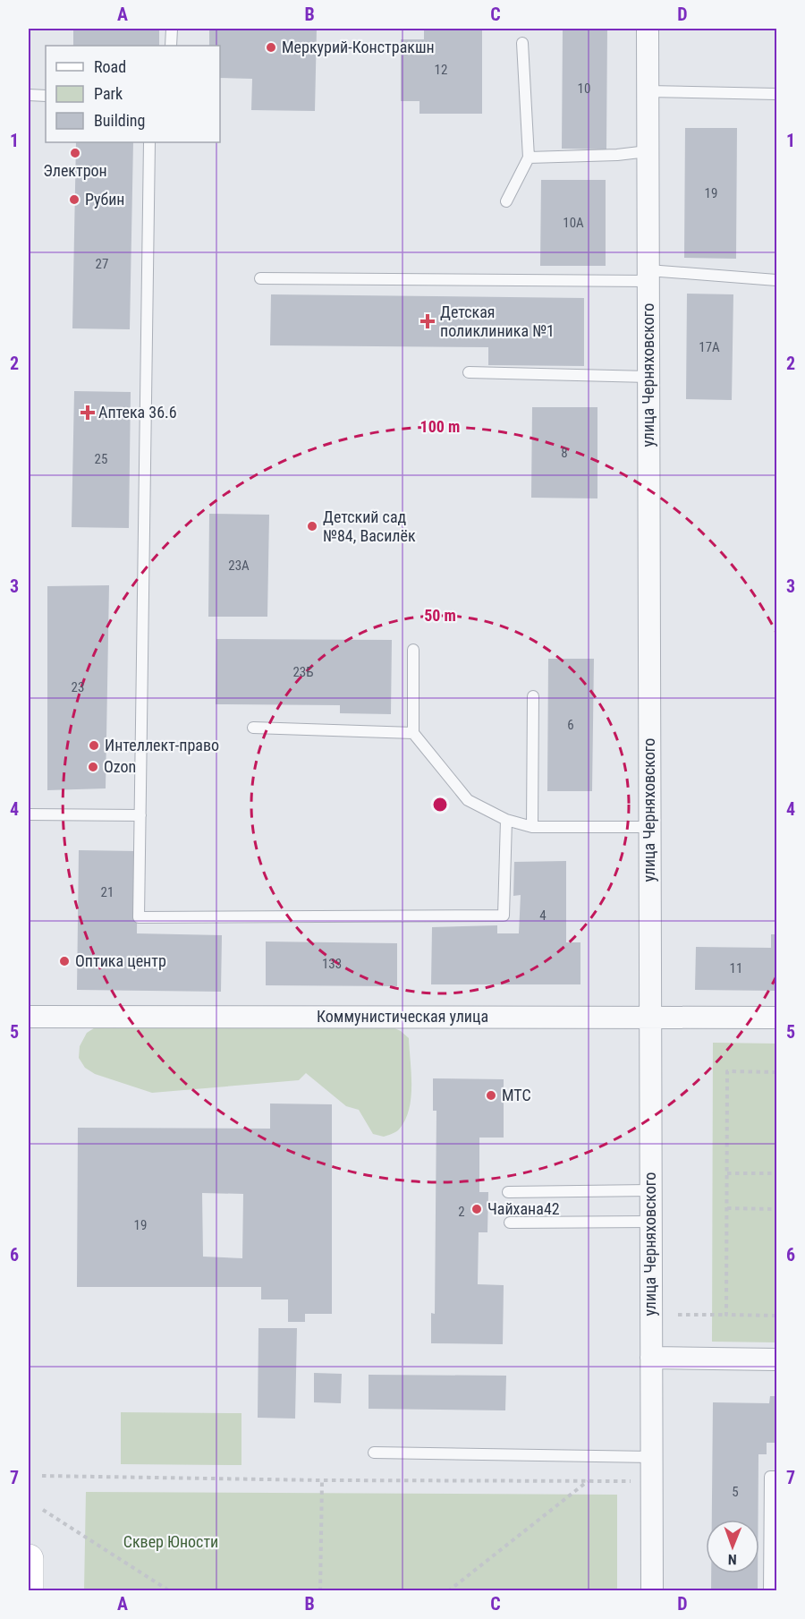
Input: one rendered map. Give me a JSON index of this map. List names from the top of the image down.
{
  "streets": {
    "street": ["улица Черняховского", "Коммунистическая улица"]
  },
  "crossings": [
    ["улица Черняховского", "Коммунистическая улица"]
  ],
  "parks": ["Сквер Юности"],
  "places": {
    "other": [
      "Меркурий-Констракшн",
      "Электрон",
      "Рубин",
      "Детский сад №84, Василёк",
      "Интеллект-право",
      "Ozon",
      "Оптика центр",
      "МТС",
      "Чайхана42"
    ],
    "health": ["Детская поликлиника №1", "Аптека 36.6"]
  },
  "house_numbers": [
    "12",
    "10",
    "19",
    "10А",
    "27",
    "17А",
    "8",
    "25",
    "23А",
    "23Б",
    "23",
    "6",
    "21",
    "4",
    "133",
    "11",
    "2",
    "19",
    "5"
  ],
  "legend": ["Road", "Park", "Building"],
  "north": "bottom",
  "grid": {
    "columns": [
      "A",
      "B",
      "C",
      "D"
    ],
    "rows": [
      "1",
      "2",
      "3",
      "4",
      "5",
      "6",
      "7"
    ]
  },
  "rings": ["100 m", "50 m"]
}
